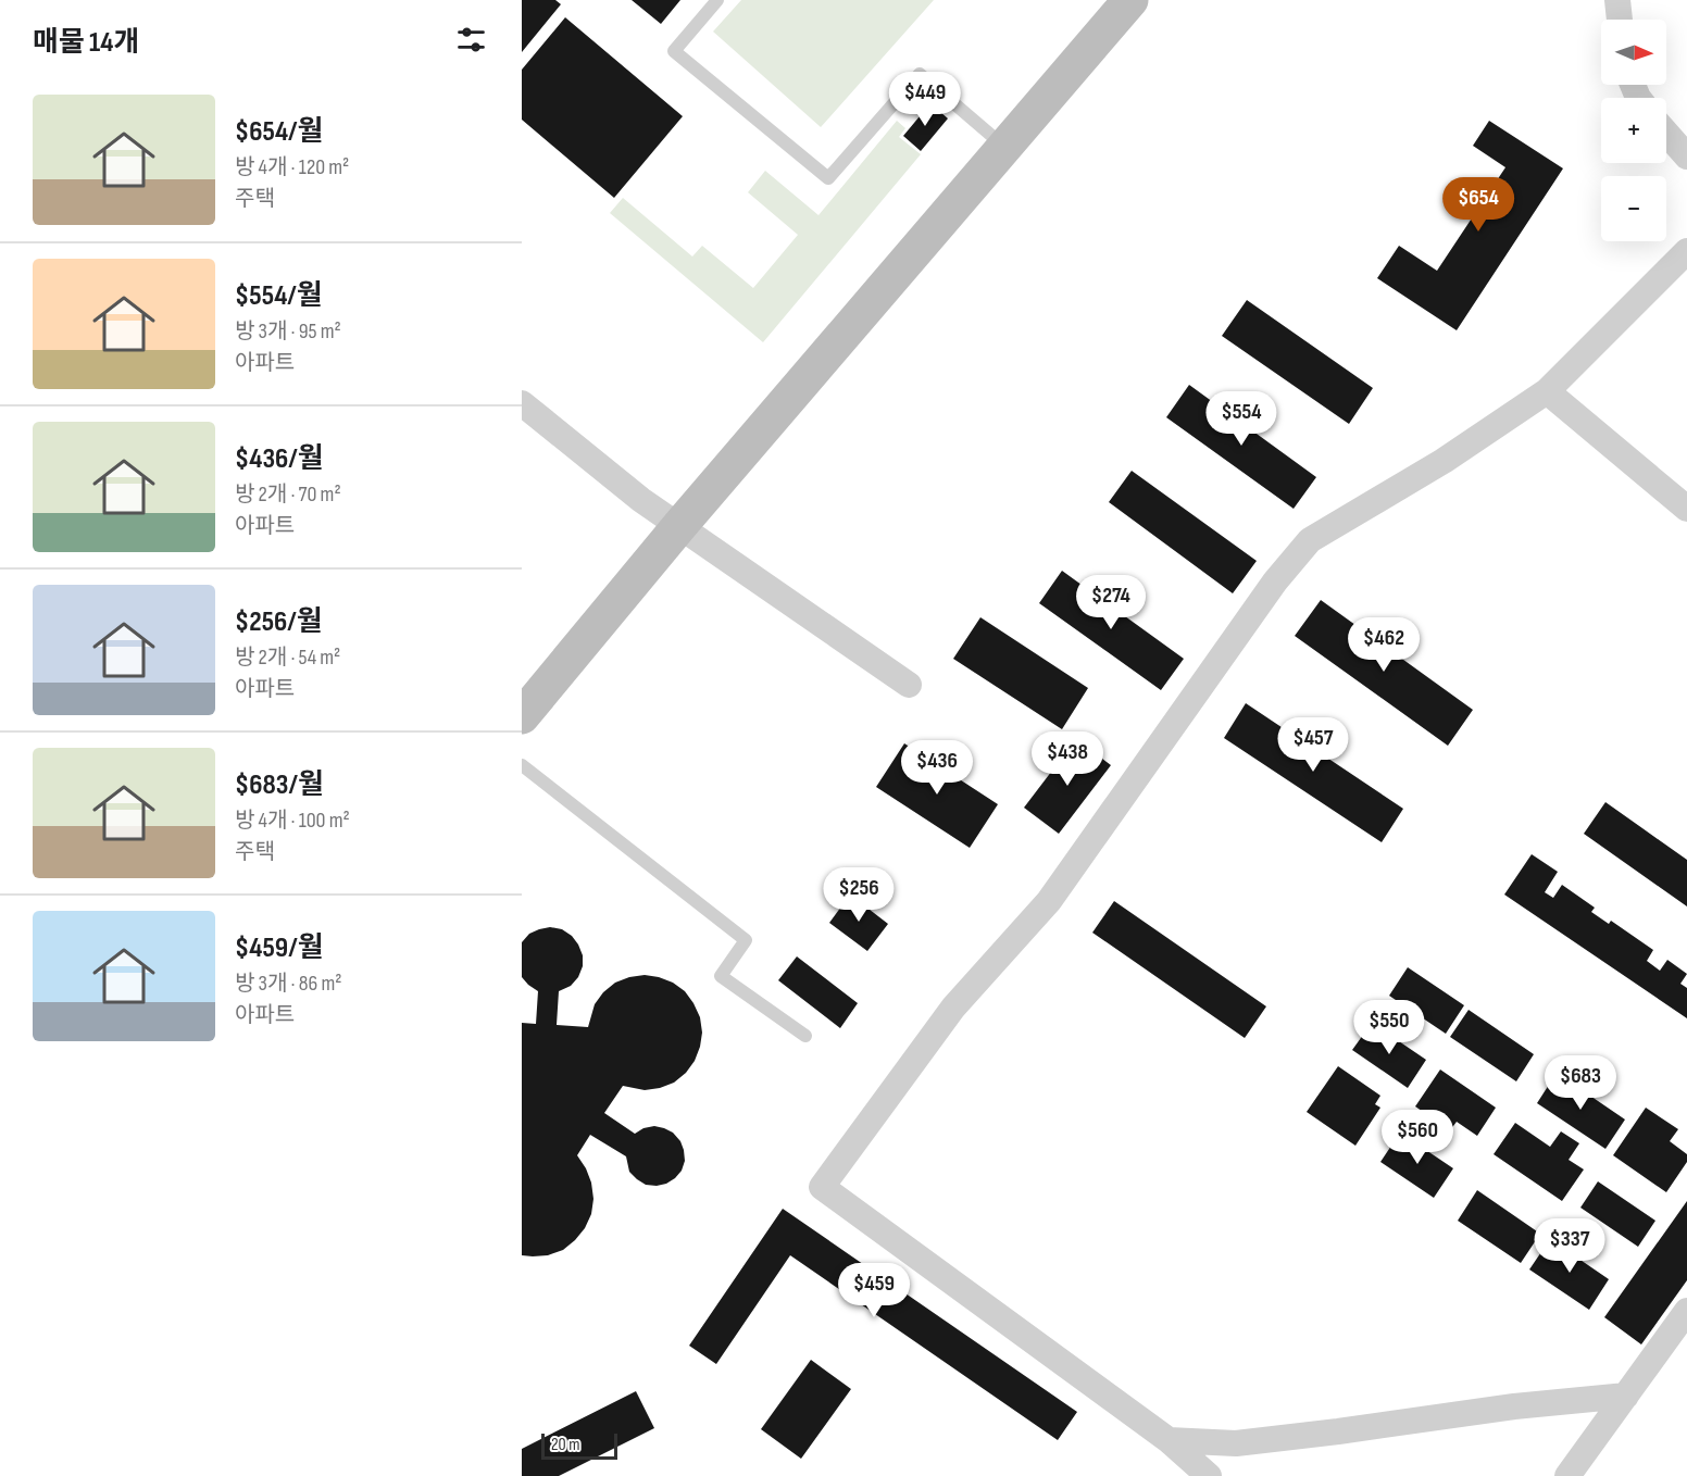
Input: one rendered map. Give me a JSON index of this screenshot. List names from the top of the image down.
{
  "scale_bar": "20 m",
  "north": "right",
  "page": {
    "heading": "매물 14개",
    "map_buttons": ["+", "−"],
    "price": [
      "$449",
      "$654",
      "$554",
      "$274",
      "$462",
      "$457",
      "$438",
      "$436",
      "$256",
      "$550",
      "$683",
      "$560",
      "$337",
      "$459"
    ],
    "list": [
      {
        "name": "$654/월",
        "note": "방 4개 · 120 m² · 주택"
      },
      {
        "name": "$554/월",
        "note": "방 3개 · 95 m² · 아파트"
      },
      {
        "name": "$436/월",
        "note": "방 2개 · 70 m² · 아파트"
      },
      {
        "name": "$256/월",
        "note": "방 2개 · 54 m² · 아파트"
      },
      {
        "name": "$683/월",
        "note": "방 4개 · 100 m² · 주택"
      },
      {
        "name": "$459/월",
        "note": "방 3개 · 86 m² · 아파트"
      }
    ],
    "scale": "20 m"
  }
}
